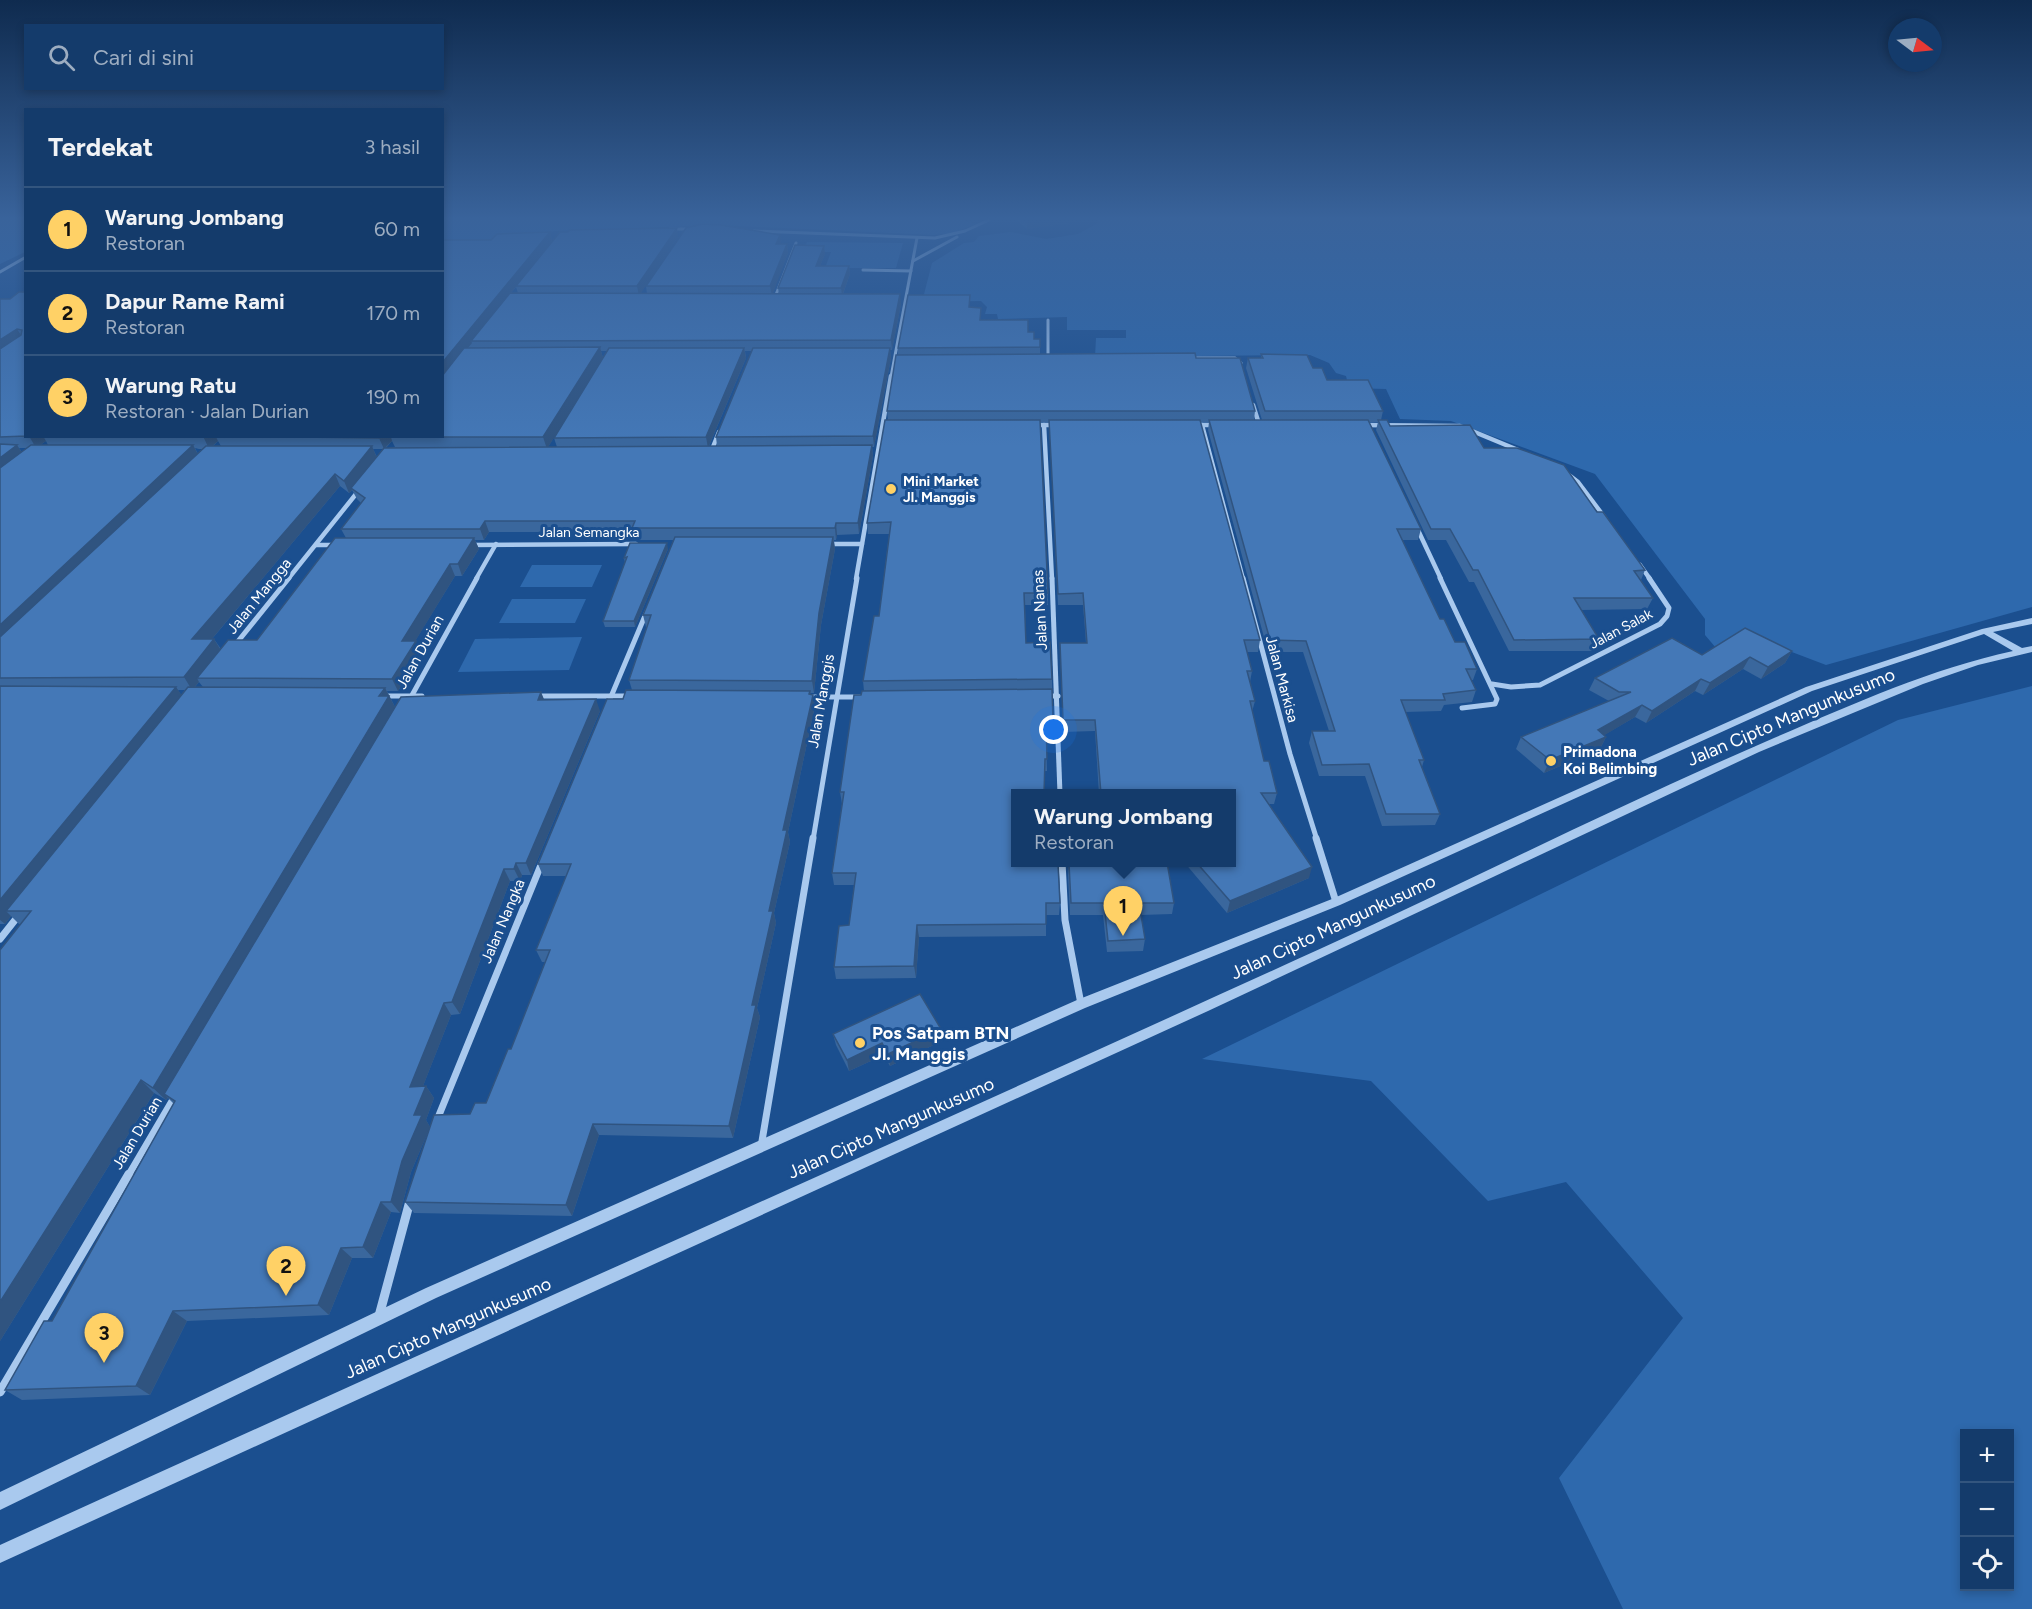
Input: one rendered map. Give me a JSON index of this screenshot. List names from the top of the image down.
{
  "streets": {
    "street": [
      "Jalan Semangka",
      "Jalan Mangga",
      "Jalan Nanas",
      "Jalan Salak",
      "Jalan Durian",
      "Jalan Markisa",
      "Jalan Manggis",
      "Jalan Cipto Mangunkusumo",
      "Jalan Nangka"
    ]
  },
  "crossings": [
    ["Jalan Semangka", "Jalan Durian"],
    ["Jalan Markisa", "Jalan Cipto Mangunkusumo"],
    ["Jalan Manggis", "Jalan Cipto Mangunkusumo"]
  ],
  "places": ["Mini Market Jl. Manggis", "Primadona Koi Belimbing", "Pos Satpam BTN Jl. Manggis"],
  "north": "right",
  "page": {
    "search": "Cari di sini",
    "heading": ["Terdekat", "3 hasil"],
    "list": [
      {
        "mark": "1",
        "name": "Warung Jombang",
        "note": "Restoran",
        "value": "60 m"
      },
      {
        "mark": "2",
        "name": "Dapur Rame Rami",
        "note": "Restoran",
        "value": "170 m"
      },
      {
        "mark": "3",
        "name": "Warung Ratu",
        "note": "Restoran · Jalan Durian",
        "value": "190 m"
      }
    ],
    "popup": ["Warung Jombang", "Restoran"],
    "pins": ["1", "2", "3"],
    "map_buttons": ["+", "−"]
  }
}
